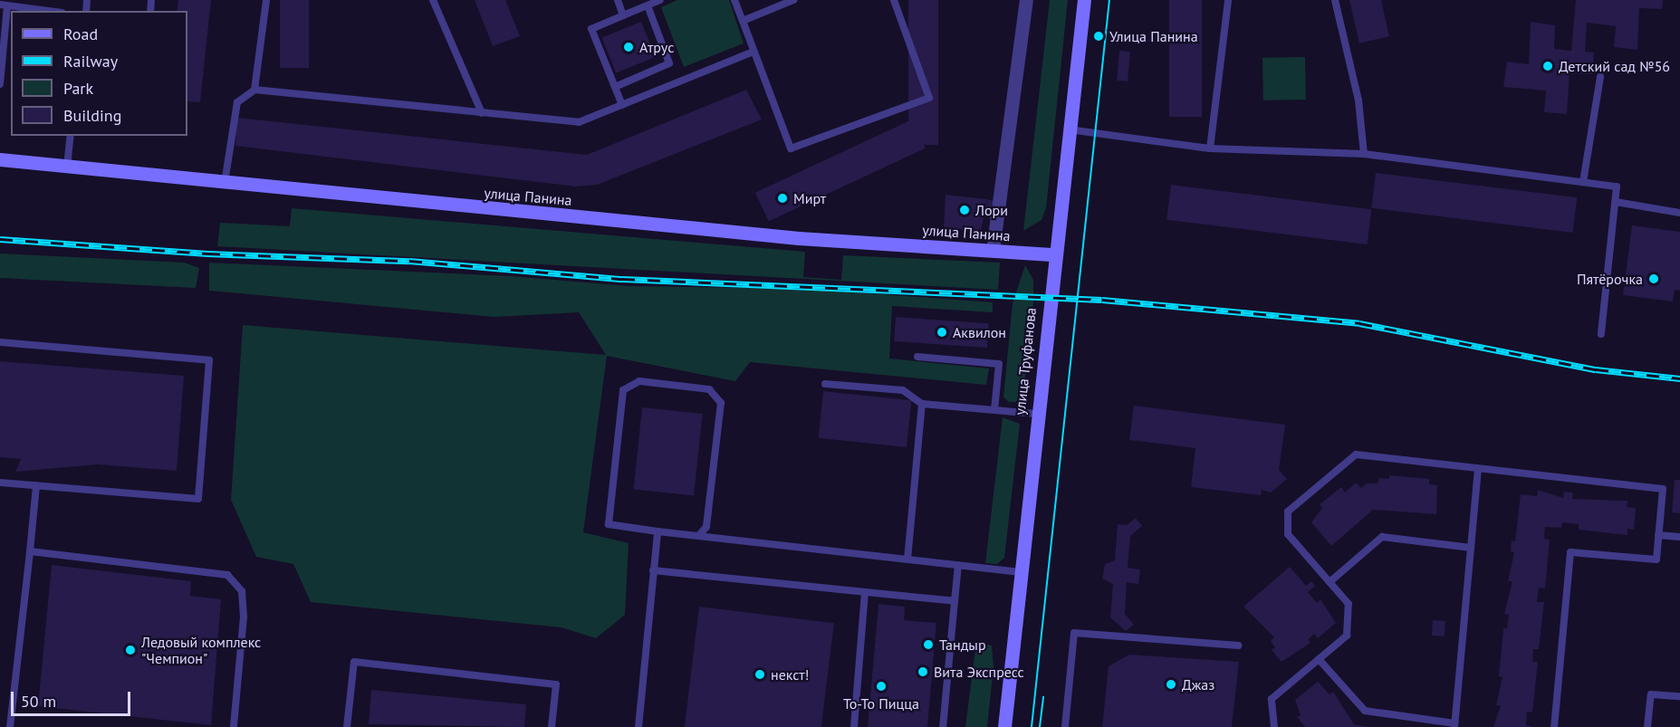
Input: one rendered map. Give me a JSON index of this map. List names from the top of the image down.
{
  "streets": {
    "street": ["улица Панина", "улица Труфанова"]
  },
  "crossings": [
    ["улица Панина", "улица Труфанова"]
  ],
  "places": [
    "Улица Панина",
    "Атрус",
    "Детский сад №56",
    "Мирт",
    "Лори",
    "Пятёрочка",
    "Аквилон",
    "Тандыр",
    "Ледовый комплекс \"Чемпион\"",
    "Вита Экспресс",
    "некст!",
    "Джаз",
    "То-То Пицца"
  ],
  "legend": [
    "Road",
    "Railway",
    "Park",
    "Building"
  ],
  "scale_bar": "50 m"
}
